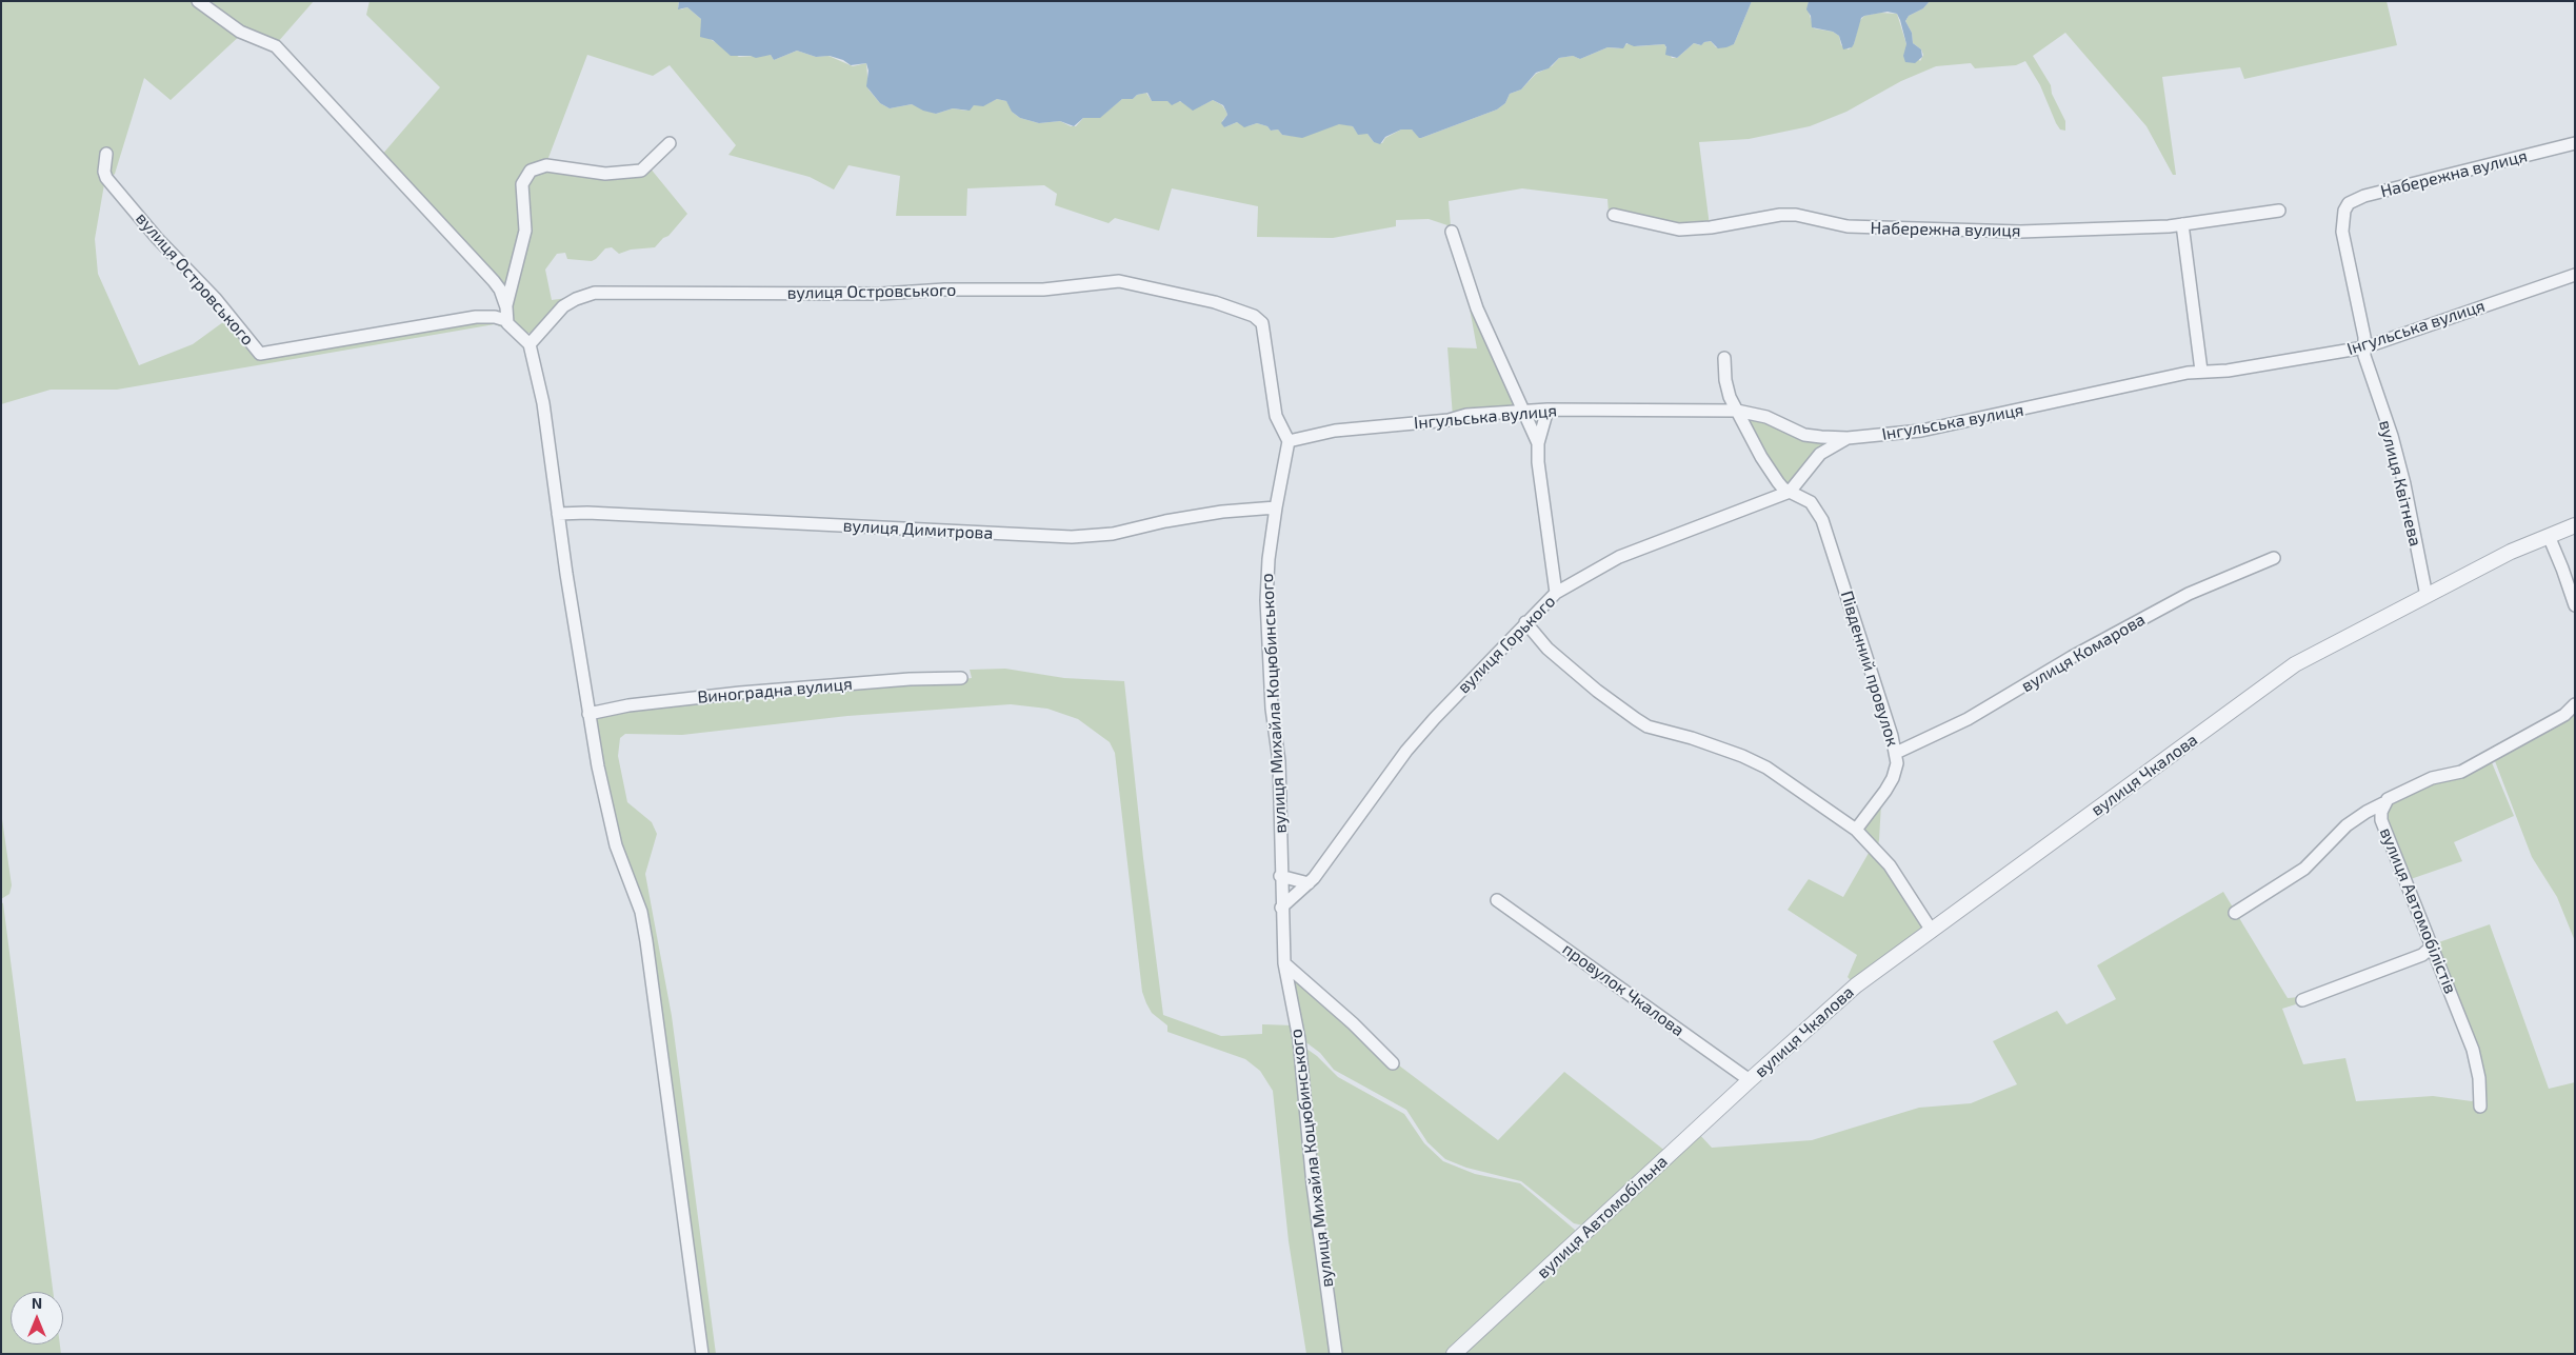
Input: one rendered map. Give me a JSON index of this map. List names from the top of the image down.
{
  "streets": {
    "street": [
      "Набережна вулиця",
      "вулиця Островського",
      "Інгульська вулиця",
      "вулиця Квітнева",
      "вулиця Димитрова",
      "вулиця Горького",
      "вулиця Комарова",
      "Південний провулок",
      "Виноградна вулиця",
      "вулиця Михайла Коцюбинського",
      "вулиця Чкалова",
      "вулиця Автомобілістів",
      "провулок Чкалова",
      "вулиця Автомобільна"
    ]
  },
  "crossings": [
    ["Набережна вулиця", "вулиця Квітнева"],
    ["вулиця Островського", "Інгульська вулиця"],
    ["вулиця Островського", "вулиця Михайла Коцюбинського"],
    ["Інгульська вулиця", "вулиця Квітнева"],
    ["Інгульська вулиця", "вулиця Горького"],
    ["Інгульська вулиця", "вулиця Михайла Коцюбинського"],
    ["вулиця Квітнева", "вулиця Чкалова"],
    ["вулиця Димитрова", "вулиця Михайла Коцюбинського"],
    ["вулиця Горького", "Південний провулок"],
    ["вулиця Горького", "вулиця Михайла Коцюбинського"],
    ["вулиця Комарова", "Південний провулок"],
    ["вулиця Чкалова", "провулок Чкалова"],
    ["вулиця Чкалова", "вулиця Автомобільна"],
    ["провулок Чкалова", "вулиця Автомобільна"]
  ],
  "north": "top"
}
